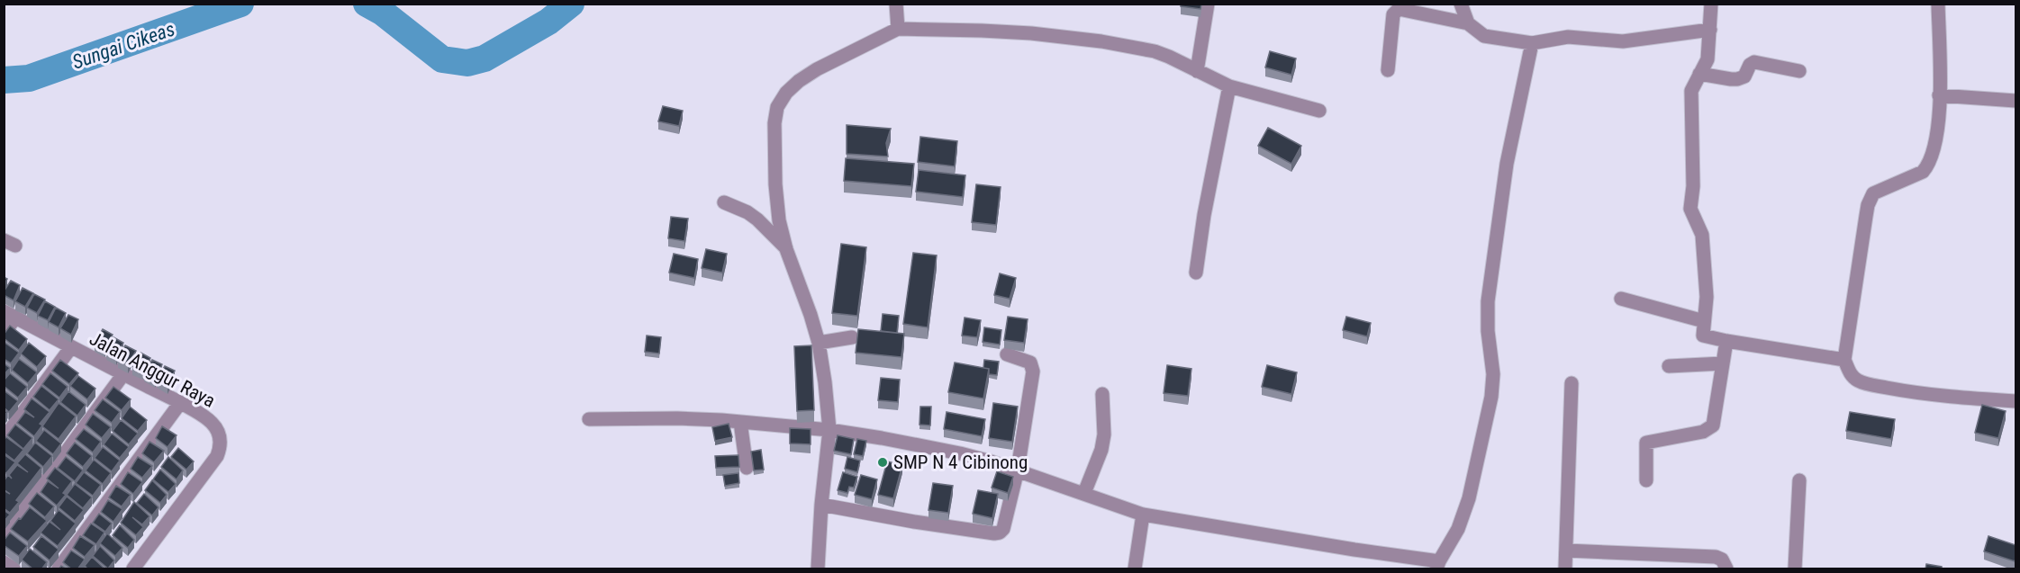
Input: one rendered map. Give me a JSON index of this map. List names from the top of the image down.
{
  "streets": {
    "street": ["Jalan Anggur Raya"]
  },
  "water": ["Sungai Cikeas"],
  "places": ["SMP N 4 Cibinong"]
}
